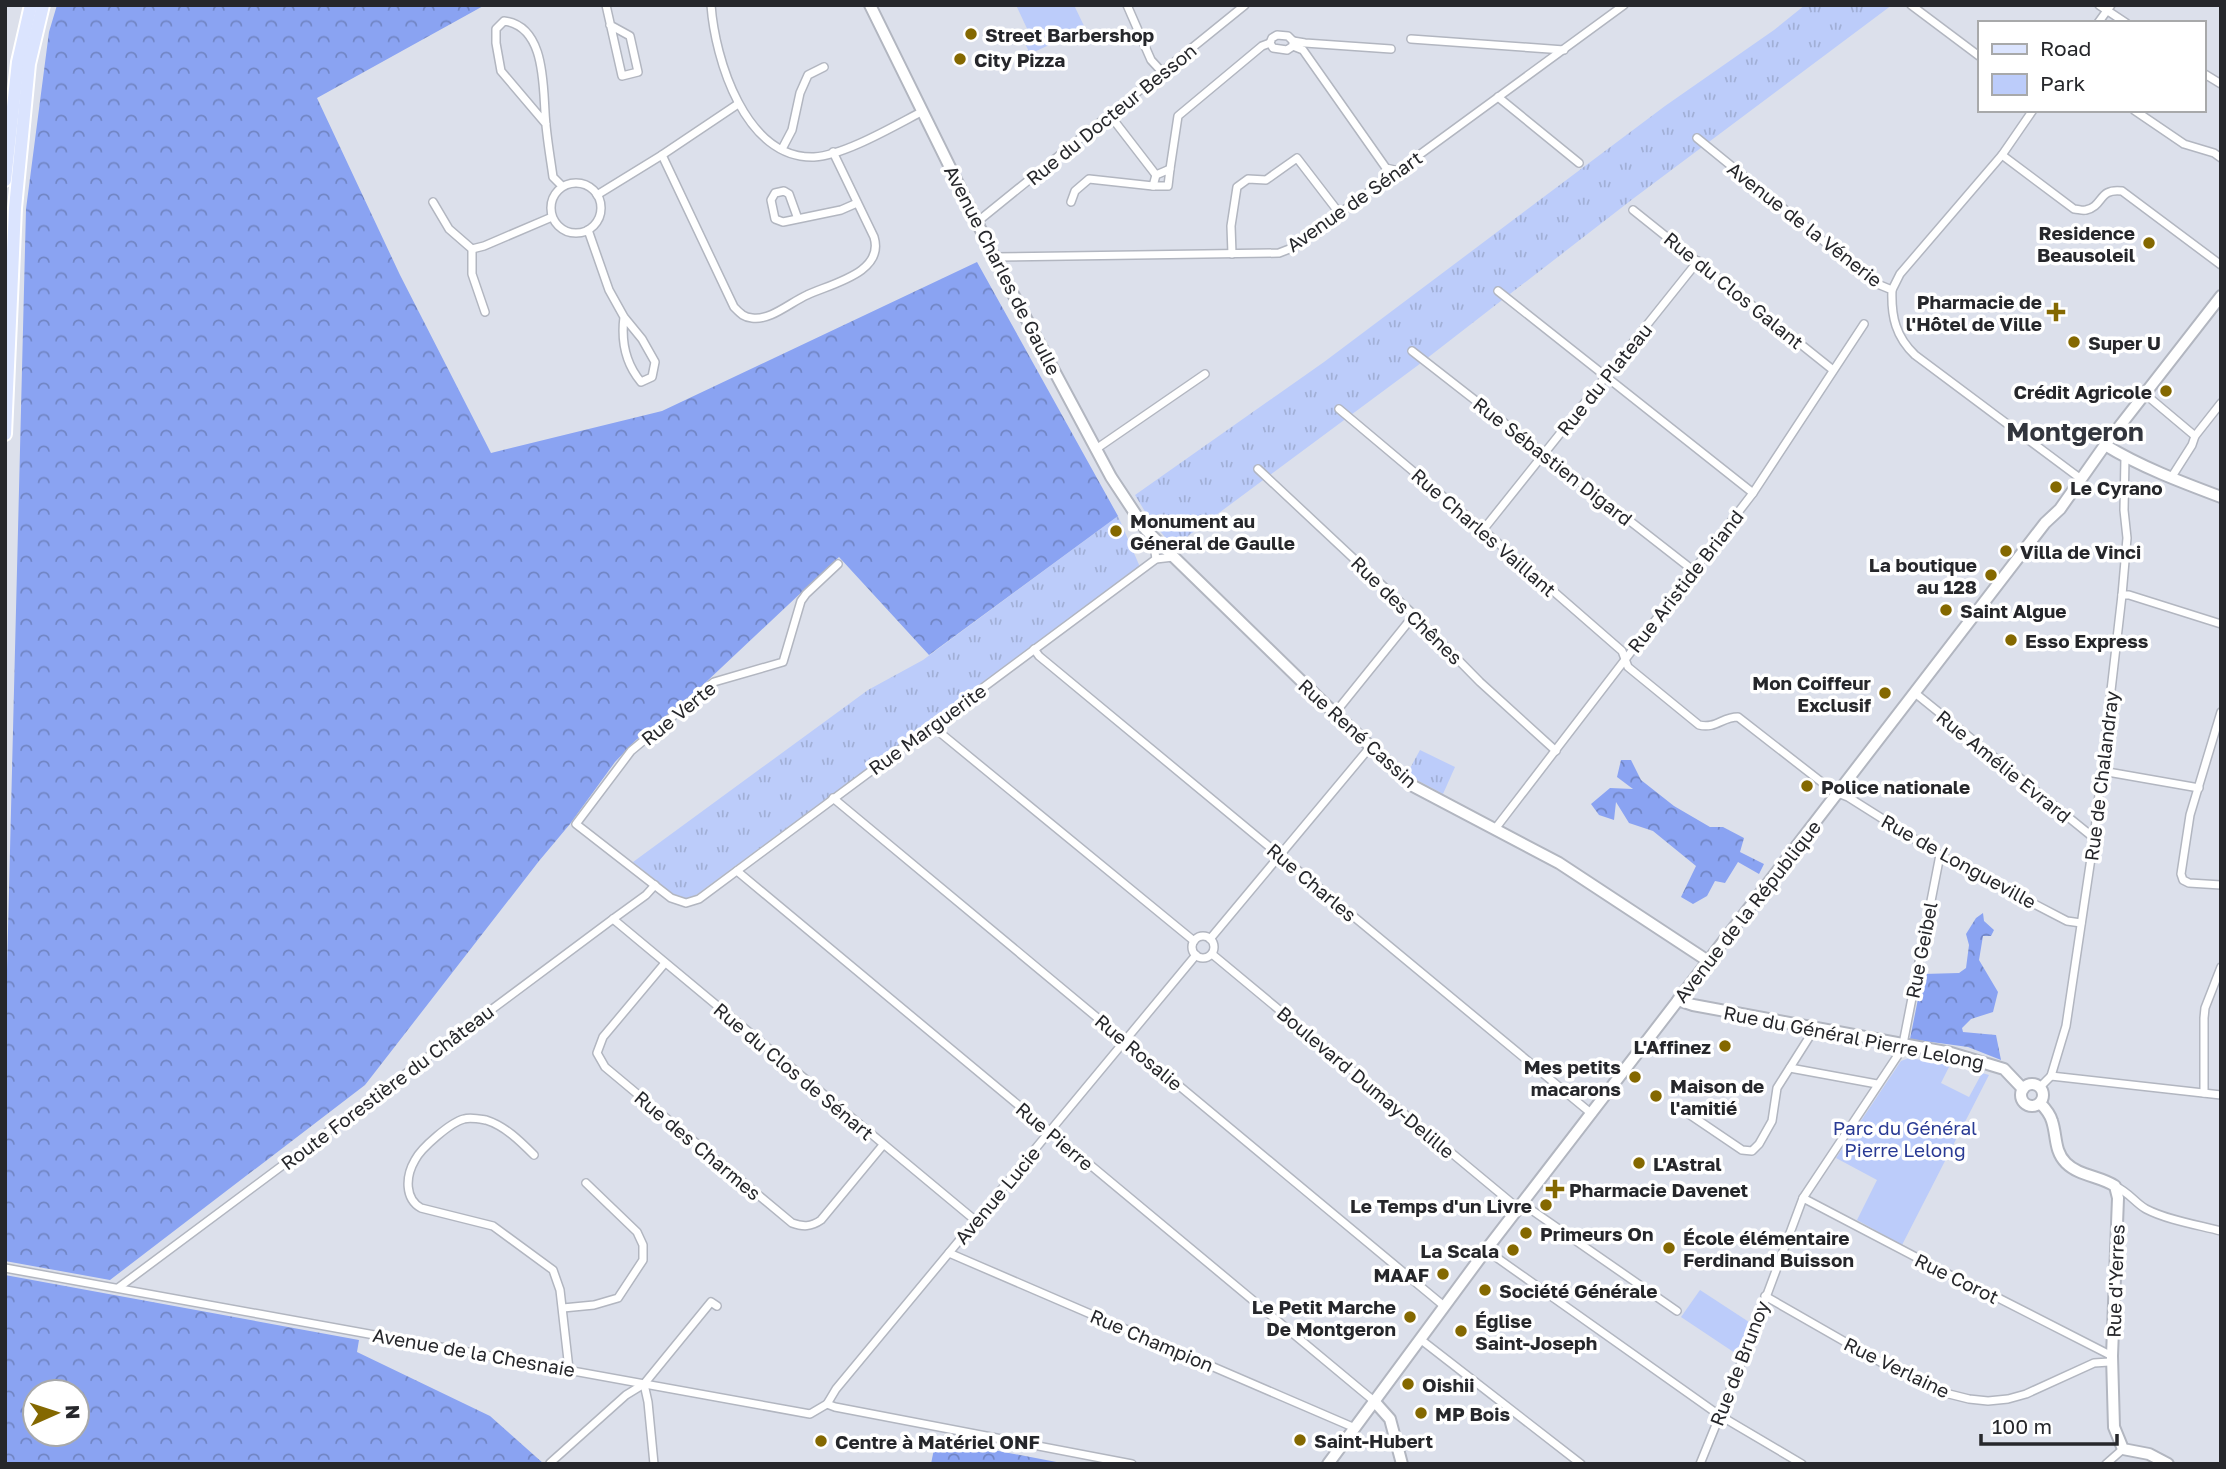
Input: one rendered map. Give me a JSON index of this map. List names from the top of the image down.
{
  "streets": {
    "main road": [
      "Avenue Charles de Gaulle",
      "Rue René Cassin",
      "Avenue de la République",
      "Rue du Général Pierre Lelong",
      "Rue d'Yerres"
    ],
    "street": [
      "Rue du Docteur Besson",
      "Avenue de Sénart",
      "Avenue de la Vénerie",
      "Rue du Clos Galant",
      "Rue du Plateau",
      "Rue Sébastien Digard",
      "Rue Charles Vaillant",
      "Rue Aristide Briand",
      "Rue des Chênes",
      "Rue Verte",
      "Rue Marguerite",
      "Rue Amélie Evrard",
      "Rue de Chalandray",
      "Rue de Longueville",
      "Rue Charles",
      "Rue Geibel",
      "Rue Rosalie",
      "Rue du Clos de Sénart",
      "Boulevard Dumay-Delille",
      "Route Forestière du Château",
      "Rue Pierre",
      "Rue des Charmes",
      "Avenue Lucie",
      "Rue Corot",
      "Rue Champion",
      "Avenue de la Chesnaie",
      "Rue de Brunoy",
      "Rue Verlaine"
    ]
  },
  "crossings": [
    ["Rue du Docteur Besson", "Avenue Charles de Gaulle"],
    ["Avenue de Sénart", "Avenue Charles de Gaulle"],
    ["Avenue de la Vénerie", "Avenue de la République"],
    ["Avenue Charles de Gaulle", "Rue René Cassin"],
    ["Rue du Clos Galant", "Rue du Plateau"],
    ["Rue du Clos Galant", "Rue Aristide Briand"],
    ["Rue du Plateau", "Rue Sébastien Digard"],
    ["Rue du Plateau", "Rue Charles Vaillant"],
    ["Rue Sébastien Digard", "Rue Aristide Briand"],
    ["Rue Charles Vaillant", "Rue Aristide Briand"],
    ["Rue Charles Vaillant", "Rue de Longueville"],
    ["Rue Charles Vaillant", "Avenue de la République"],
    ["Rue Aristide Briand", "Rue des Chênes"],
    ["Rue Aristide Briand", "Rue René Cassin"],
    ["Rue Verte", "Rue Marguerite"],
    ["Rue Verte", "Route Forestière du Château"],
    ["Rue Marguerite", "Rue René Cassin"],
    ["Rue Marguerite", "Rue Charles"],
    ["Rue Marguerite", "Rue Rosalie"],
    ["Rue Marguerite", "Route Forestière du Château"],
    ["Rue Marguerite", "Rue Pierre"],
    ["Rue René Cassin", "Avenue de la République"],
    ["Rue Amélie Evrard", "Rue de Chalandray"],
    ["Rue Amélie Evrard", "Avenue de la République"],
    ["Rue de Chalandray", "Rue de Longueville"],
    ["Rue de Chalandray", "Rue du Général Pierre Lelong"],
    ["Rue de Longueville", "Avenue de la République"],
    ["Rue de Longueville", "Rue Geibel"],
    ["Rue Charles", "Avenue de la République"],
    ["Avenue de la République", "Rue du Général Pierre Lelong"],
    ["Avenue de la République", "Rue Rosalie"],
    ["Avenue de la République", "Boulevard Dumay-Delille"],
    ["Avenue de la République", "Rue Pierre"],
    ["Avenue de la République", "Rue Champion"],
    ["Rue Geibel", "Rue du Général Pierre Lelong"],
    ["Rue Geibel", "Rue de Brunoy"],
    ["Rue du Général Pierre Lelong", "Rue de Brunoy"],
    ["Rue Rosalie", "Avenue Lucie"],
    ["Rue du Clos de Sénart", "Route Forestière du Château"],
    ["Rue du Clos de Sénart", "Rue des Charmes"],
    ["Rue du Clos de Sénart", "Avenue Lucie"],
    ["Boulevard Dumay-Delille", "Avenue Lucie"],
    ["Route Forestière du Château", "Avenue de la Chesnaie"],
    ["Rue Pierre", "Avenue Lucie"],
    ["Avenue Lucie", "Rue Champion"],
    ["Avenue Lucie", "Avenue de la Chesnaie"],
    ["Rue Corot", "Rue d'Yerres"],
    ["Rue Corot", "Rue de Brunoy"],
    ["Rue Corot", "Rue Verlaine"],
    ["Rue d'Yerres", "Rue Verlaine"],
    ["Rue de Brunoy", "Rue Verlaine"]
  ],
  "districts": ["Montgeron"],
  "parks": ["Parc du Général Pierre Lelong"],
  "places": {
    "other": [
      "Street Barbershop",
      "City Pizza",
      "Residence Beausoleil",
      "Super U",
      "Crédit Agricole",
      "Le Cyrano",
      "Monument au Géneral de Gaulle",
      "Villa de Vinci",
      "La boutique au 128",
      "Saint Algue",
      "Esso Express",
      "Mon Coiffeur Exclusif",
      "Police nationale",
      "L'Affinez",
      "Mes petits macarons",
      "Maison de l'amitié",
      "L'Astral",
      "Le Temps d'un Livre",
      "Primeurs On",
      "École élémentaire Ferdinand Buisson",
      "La Scala",
      "MAAF",
      "Société Générale",
      "Le Petit Marche De Montgeron",
      "Église Saint-Joseph",
      "Oishii",
      "MP Bois",
      "Saint-Hubert",
      "Centre à Matériel ONF"
    ],
    "health": ["Pharmacie de l'Hôtel de Ville", "Pharmacie Davenet"]
  },
  "legend": ["Road", "Park"],
  "scale_bar": "100 m",
  "north": "right"
}
